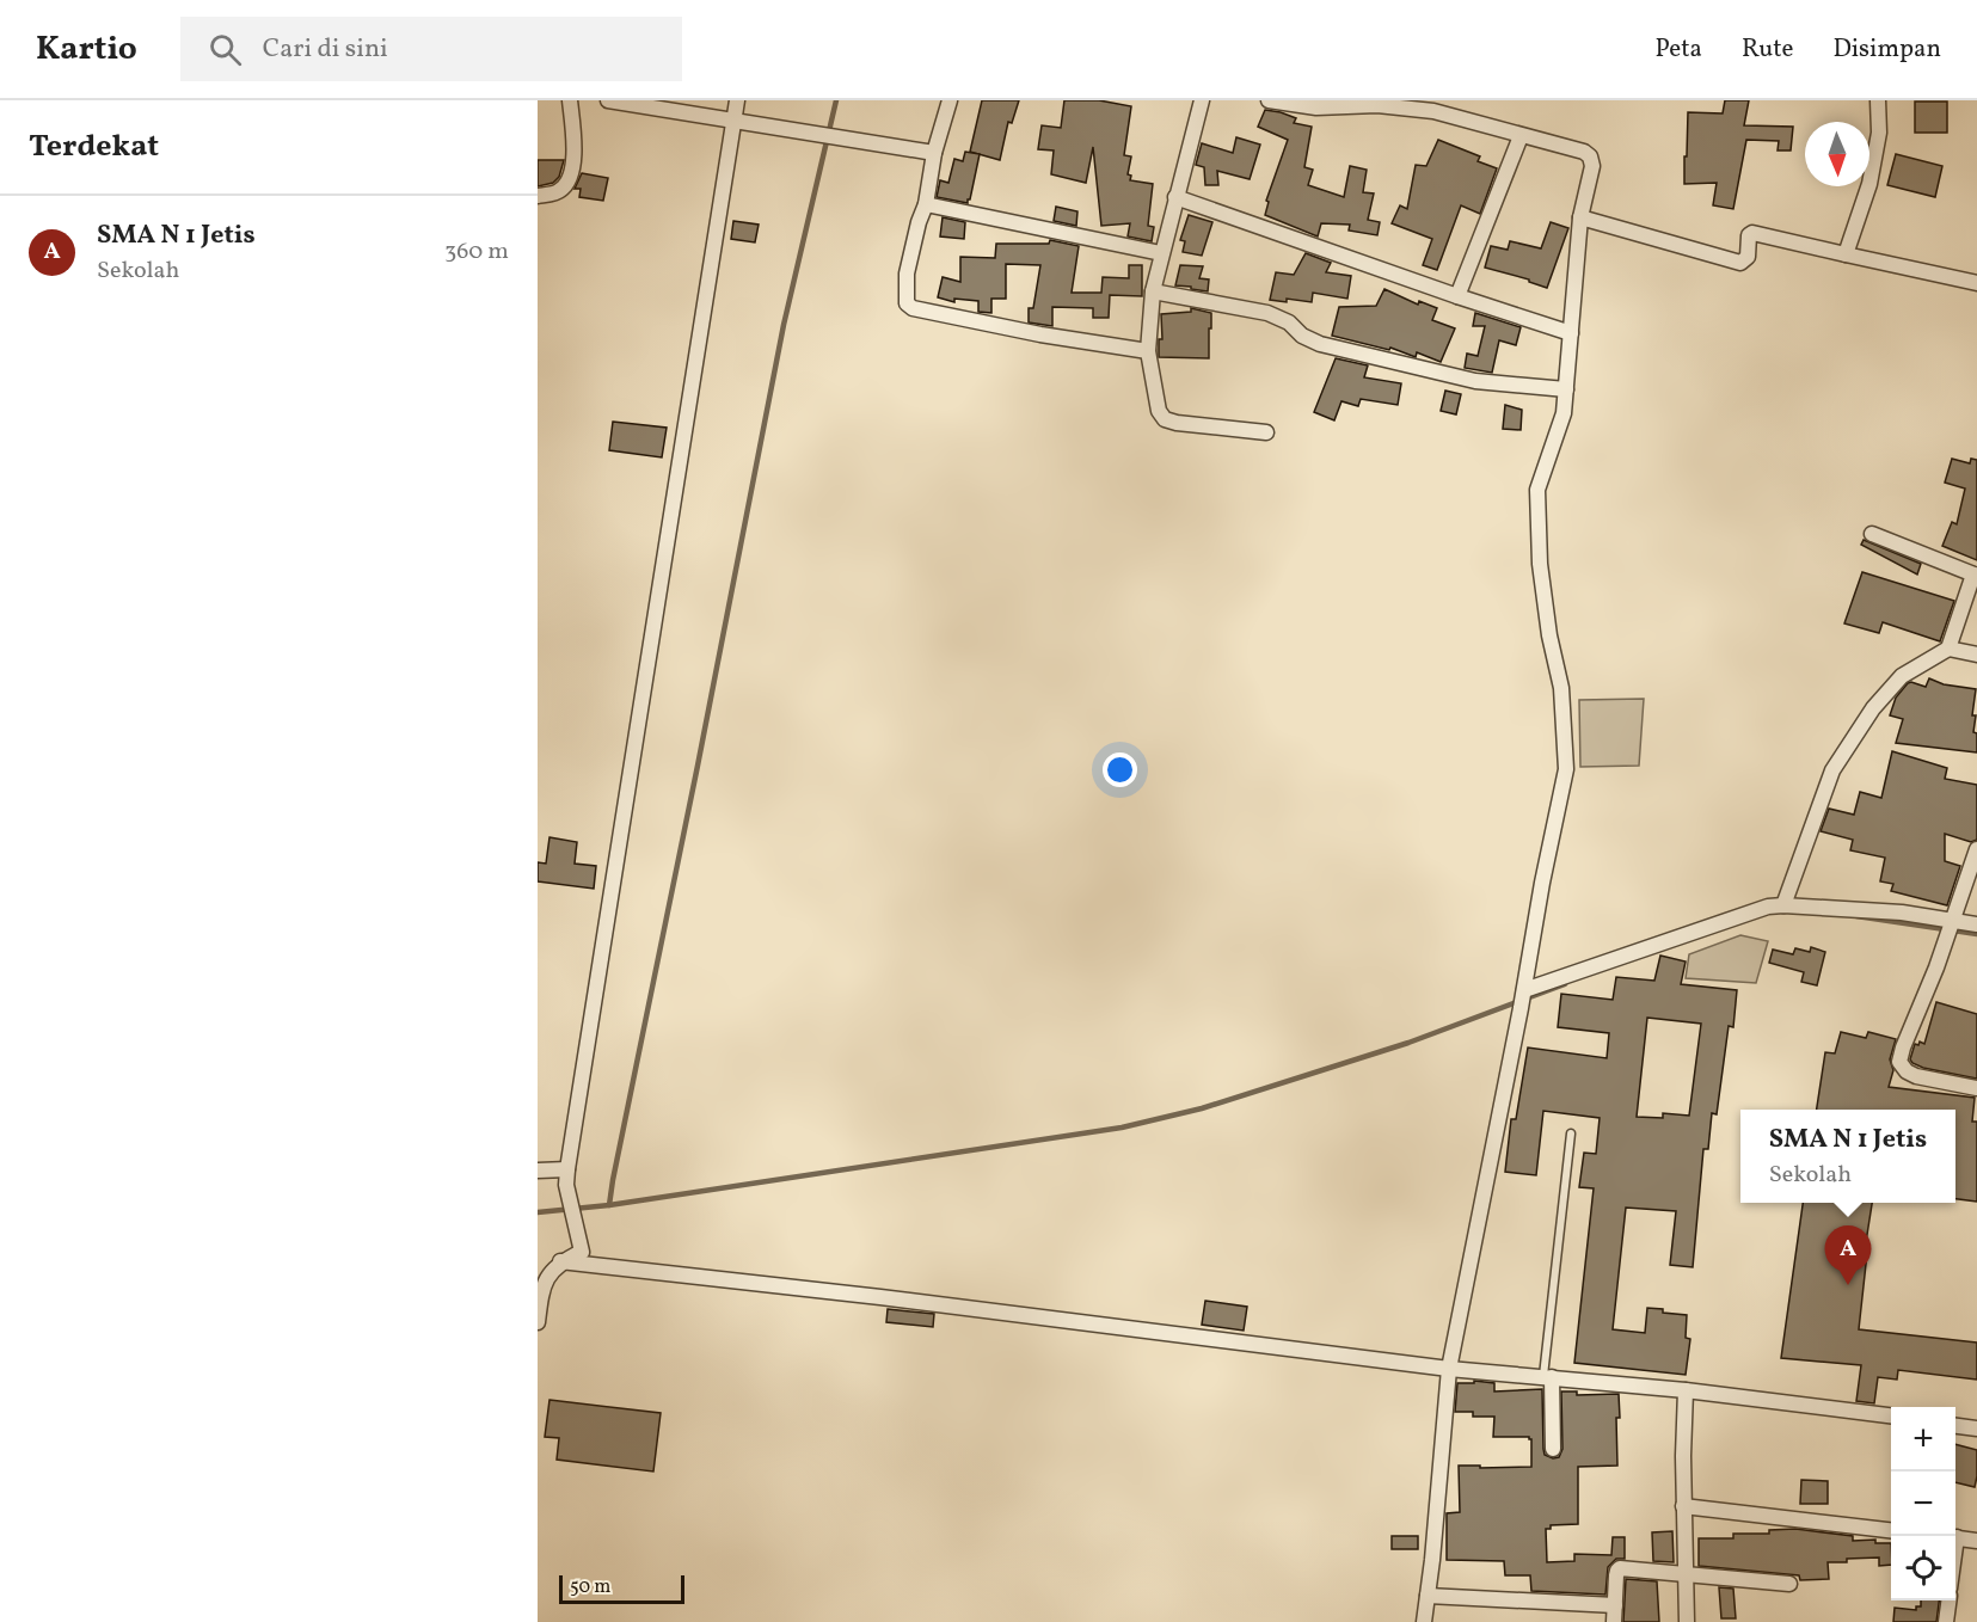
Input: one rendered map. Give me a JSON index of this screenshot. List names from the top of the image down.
{
  "scale_bar": "50 m",
  "north": "bottom",
  "page": {
    "header": "Kartio",
    "search": "Cari di sini",
    "nav": ["Peta", "Rute", "Disimpan"],
    "heading": "Terdekat",
    "list": [
      {
        "mark": "A",
        "name": "SMA N 1 Jetis",
        "note": "Sekolah",
        "value": "360 m"
      }
    ],
    "popup": ["SMA N 1 Jetis", "Sekolah"],
    "pins": "A",
    "map_buttons": ["+", "−"],
    "scale": "50 m"
  }
}
